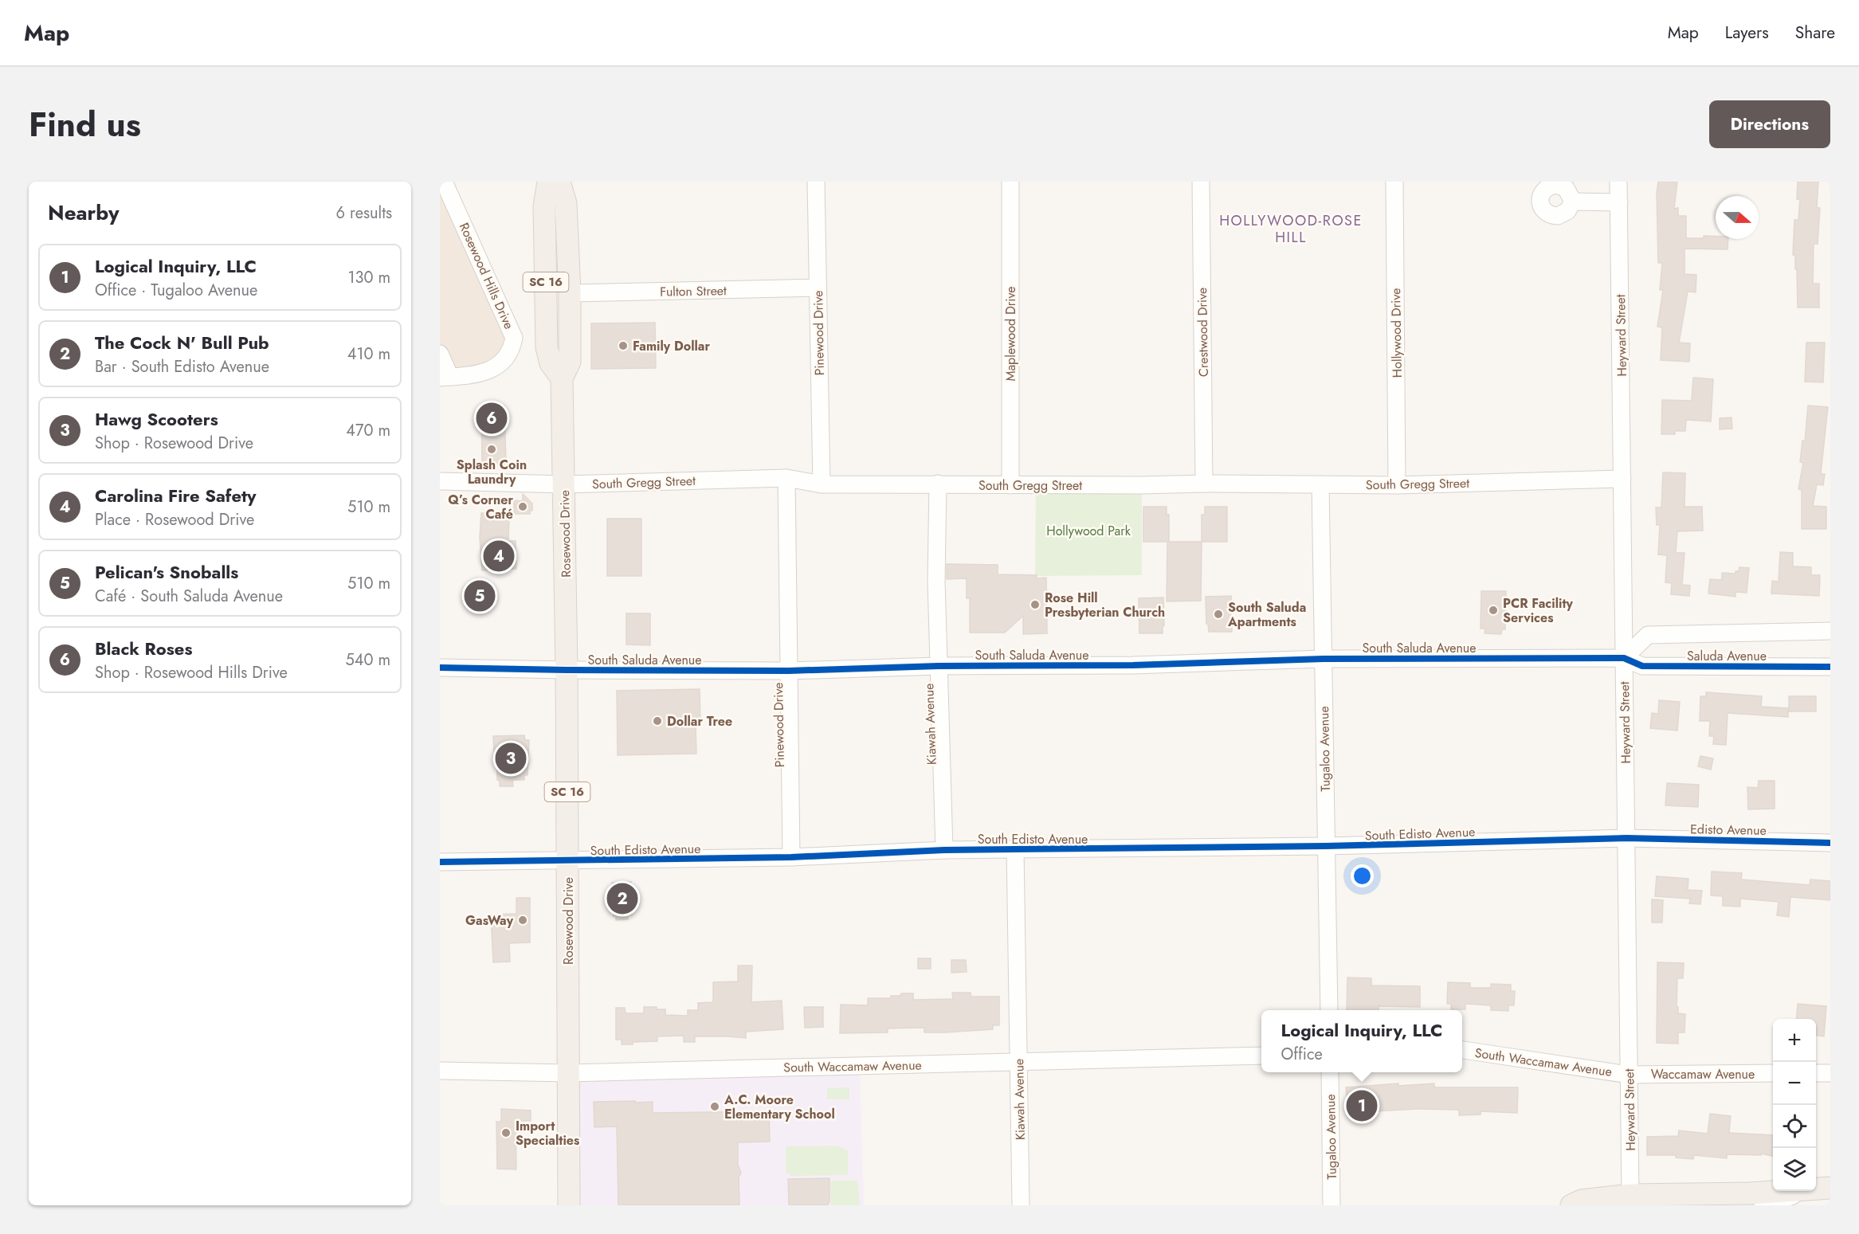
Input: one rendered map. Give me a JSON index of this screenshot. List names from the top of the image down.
{
  "streets": {
    "main road": ["SC 16", "Rosewood Drive"],
    "street": [
      "Rosewood Hills Drive",
      "Fulton Street",
      "Crestwood Drive",
      "Pinewood Drive",
      "Hollywood Drive",
      "Maplewood Drive",
      "Heyward Street",
      "South Gregg Street",
      "South Saluda Avenue",
      "Saluda Avenue",
      "Kiawah Avenue",
      "Tugaloo Avenue",
      "Edisto Avenue",
      "South Edisto Avenue",
      "South Waccamaw Avenue",
      "Waccamaw Avenue"
    ]
  },
  "crossings": [
    ["SC 16", "Rosewood Drive"],
    ["Fulton Street", "Pinewood Drive"],
    ["Fulton Street", "Rosewood Drive"],
    ["Crestwood Drive", "South Gregg Street"],
    ["Pinewood Drive", "South Gregg Street"],
    ["Pinewood Drive", "South Saluda Avenue"],
    ["Pinewood Drive", "South Edisto Avenue"],
    ["Hollywood Drive", "South Gregg Street"],
    ["Maplewood Drive", "South Gregg Street"],
    ["Heyward Street", "South Gregg Street"],
    ["Heyward Street", "South Saluda Avenue"],
    ["Heyward Street", "Saluda Avenue"],
    ["Heyward Street", "Edisto Avenue"],
    ["Heyward Street", "South Edisto Avenue"],
    ["Heyward Street", "South Waccamaw Avenue"],
    ["Heyward Street", "Waccamaw Avenue"],
    ["South Gregg Street", "Rosewood Drive"],
    ["South Gregg Street", "Kiawah Avenue"],
    ["South Gregg Street", "Tugaloo Avenue"],
    ["Rosewood Drive", "South Saluda Avenue"],
    ["Rosewood Drive", "South Edisto Avenue"],
    ["Rosewood Drive", "South Waccamaw Avenue"],
    ["South Saluda Avenue", "Saluda Avenue"],
    ["South Saluda Avenue", "Kiawah Avenue"],
    ["South Saluda Avenue", "Tugaloo Avenue"],
    ["Kiawah Avenue", "South Edisto Avenue"],
    ["Kiawah Avenue", "South Waccamaw Avenue"],
    ["Tugaloo Avenue", "South Edisto Avenue"],
    ["Edisto Avenue", "South Edisto Avenue"],
    ["South Waccamaw Avenue", "Waccamaw Avenue"]
  ],
  "districts": ["HOLLYWOOD-ROSE HILL"],
  "parks": ["Hollywood Park"],
  "places": [
    "Family Dollar",
    "Splash Coin Laundry",
    "Q’s Corner Café",
    "Rose Hill Presbyterian Church",
    "PCR Facility Services",
    "South Saluda Apartments",
    "Dollar Tree",
    "GasWay",
    "A.C. Moore Elementary School",
    "Import Specialties"
  ],
  "north": "right",
  "page": {
    "header": "Map",
    "nav": ["Map", "Layers", "Share"],
    "title": "Find us",
    "buttons": "Directions",
    "heading": ["Nearby", "6 results"],
    "list": [
      {
        "mark": "1",
        "name": "Logical Inquiry, LLC",
        "note": "Office · Tugaloo Avenue",
        "value": "130 m"
      },
      {
        "mark": "2",
        "name": "The Cock N' Bull Pub",
        "note": "Bar · South Edisto Avenue",
        "value": "410 m"
      },
      {
        "mark": "3",
        "name": "Hawg Scooters",
        "note": "Shop · Rosewood Drive",
        "value": "470 m"
      },
      {
        "mark": "4",
        "name": "Carolina Fire Safety",
        "note": "Place · Rosewood Drive",
        "value": "510 m"
      },
      {
        "mark": "5",
        "name": "Pelican's Snoballs",
        "note": "Café · South Saluda Avenue",
        "value": "510 m"
      },
      {
        "mark": "6",
        "name": "Black Roses",
        "note": "Shop · Rosewood Hills Drive",
        "value": "540 m"
      }
    ],
    "pins": [
      "6",
      "4",
      "5",
      "3",
      "2",
      "1"
    ],
    "popup": ["Logical Inquiry, LLC", "Office"],
    "map_buttons": ["+", "−"]
  }
}
